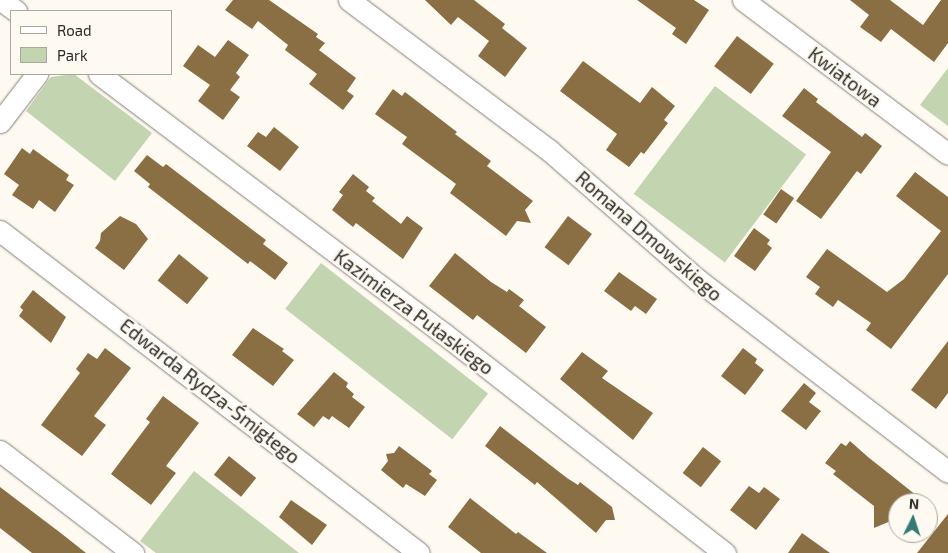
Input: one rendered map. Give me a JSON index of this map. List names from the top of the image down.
{
  "streets": {
    "street": [
      "Kwiatowa",
      "Romana Dmowskiego",
      "Kazimierza Pułaskiego",
      "Edwarda Rydza-Śmigłego"
    ]
  },
  "legend": ["Road", "Park"],
  "north": "top"
}
